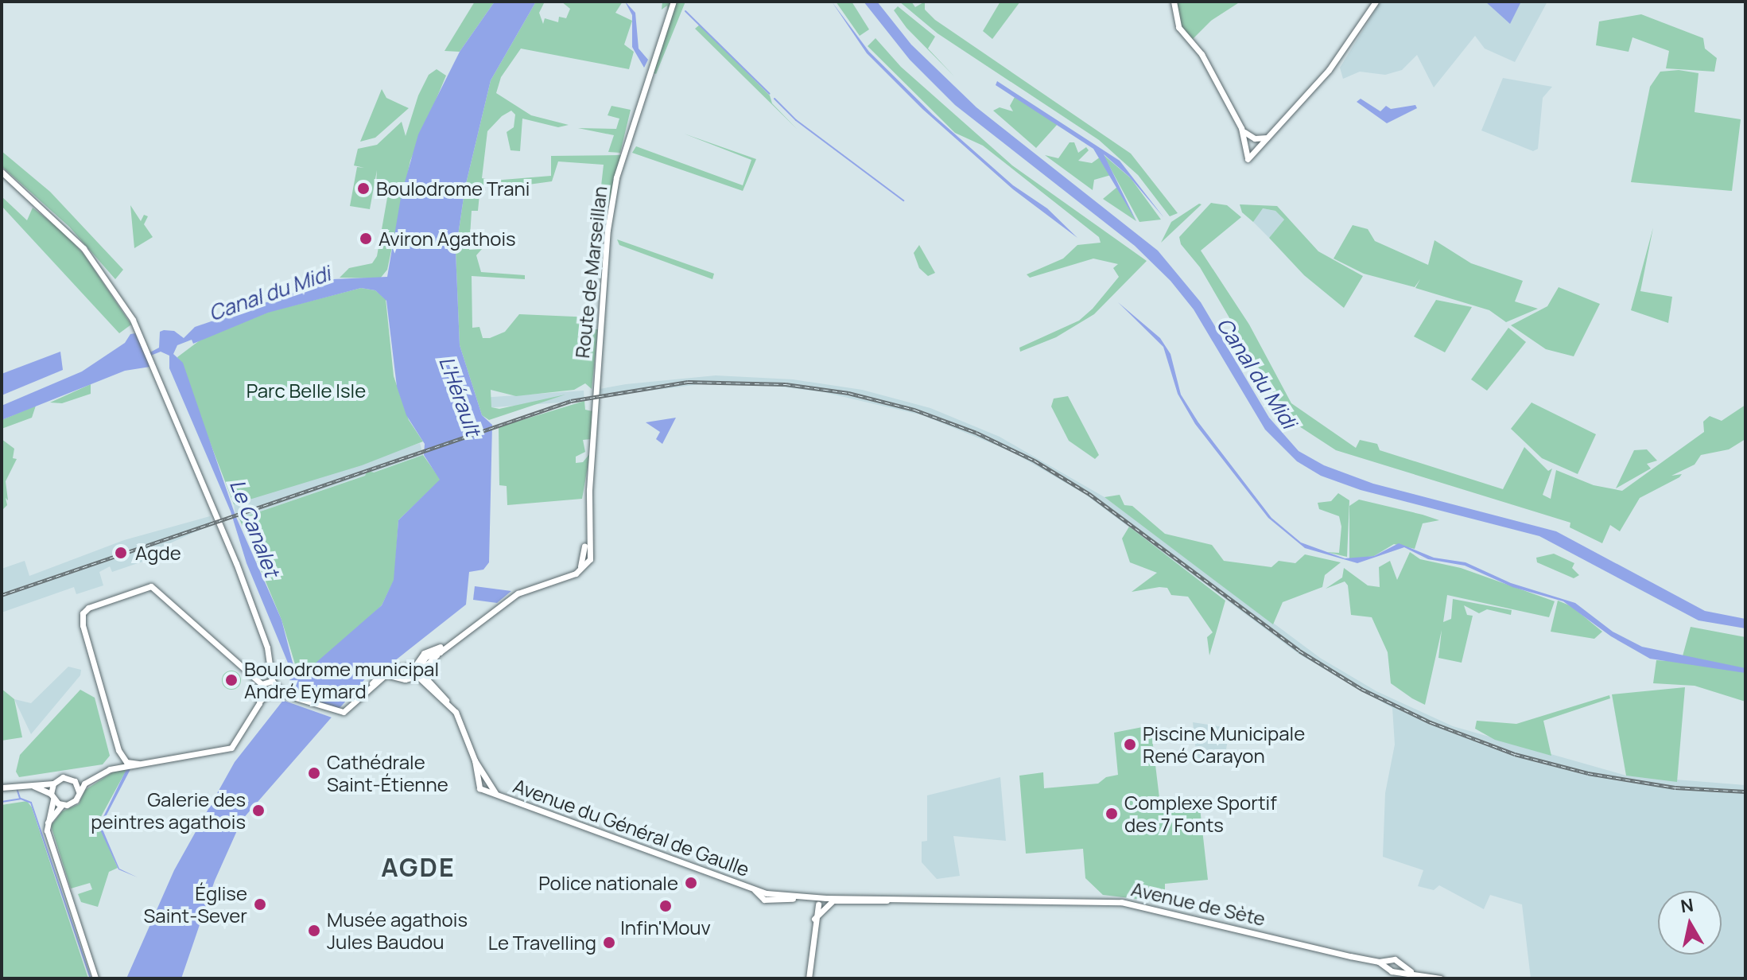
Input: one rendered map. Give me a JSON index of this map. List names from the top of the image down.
{
  "streets": {
    "main road": ["Route de Marseillan", "Avenue du Général de Gaulle", "Avenue de Sète"]
  },
  "crossings": [
    ["Avenue du Général de Gaulle", "Avenue de Sète"]
  ],
  "districts": ["AGDE"],
  "water": ["Canal du Midi", "L'Hérault", "Le Canalet"],
  "parks": ["Parc Belle Isle"],
  "places": [
    "Boulodrome Trani",
    "Aviron Agathois",
    "Agde",
    "Boulodrome municipal André Eymard",
    "Piscine Municipale René Carayon",
    "Cathédrale Saint-Étienne",
    "Galerie des peintres agathois",
    "Complexe Sportif des 7 Fonts",
    "Police nationale",
    "Église Saint-Sever",
    "Infin'Mouv",
    "Musée agathois Jules Baudou",
    "Le Travelling"
  ],
  "north": "top"
}
